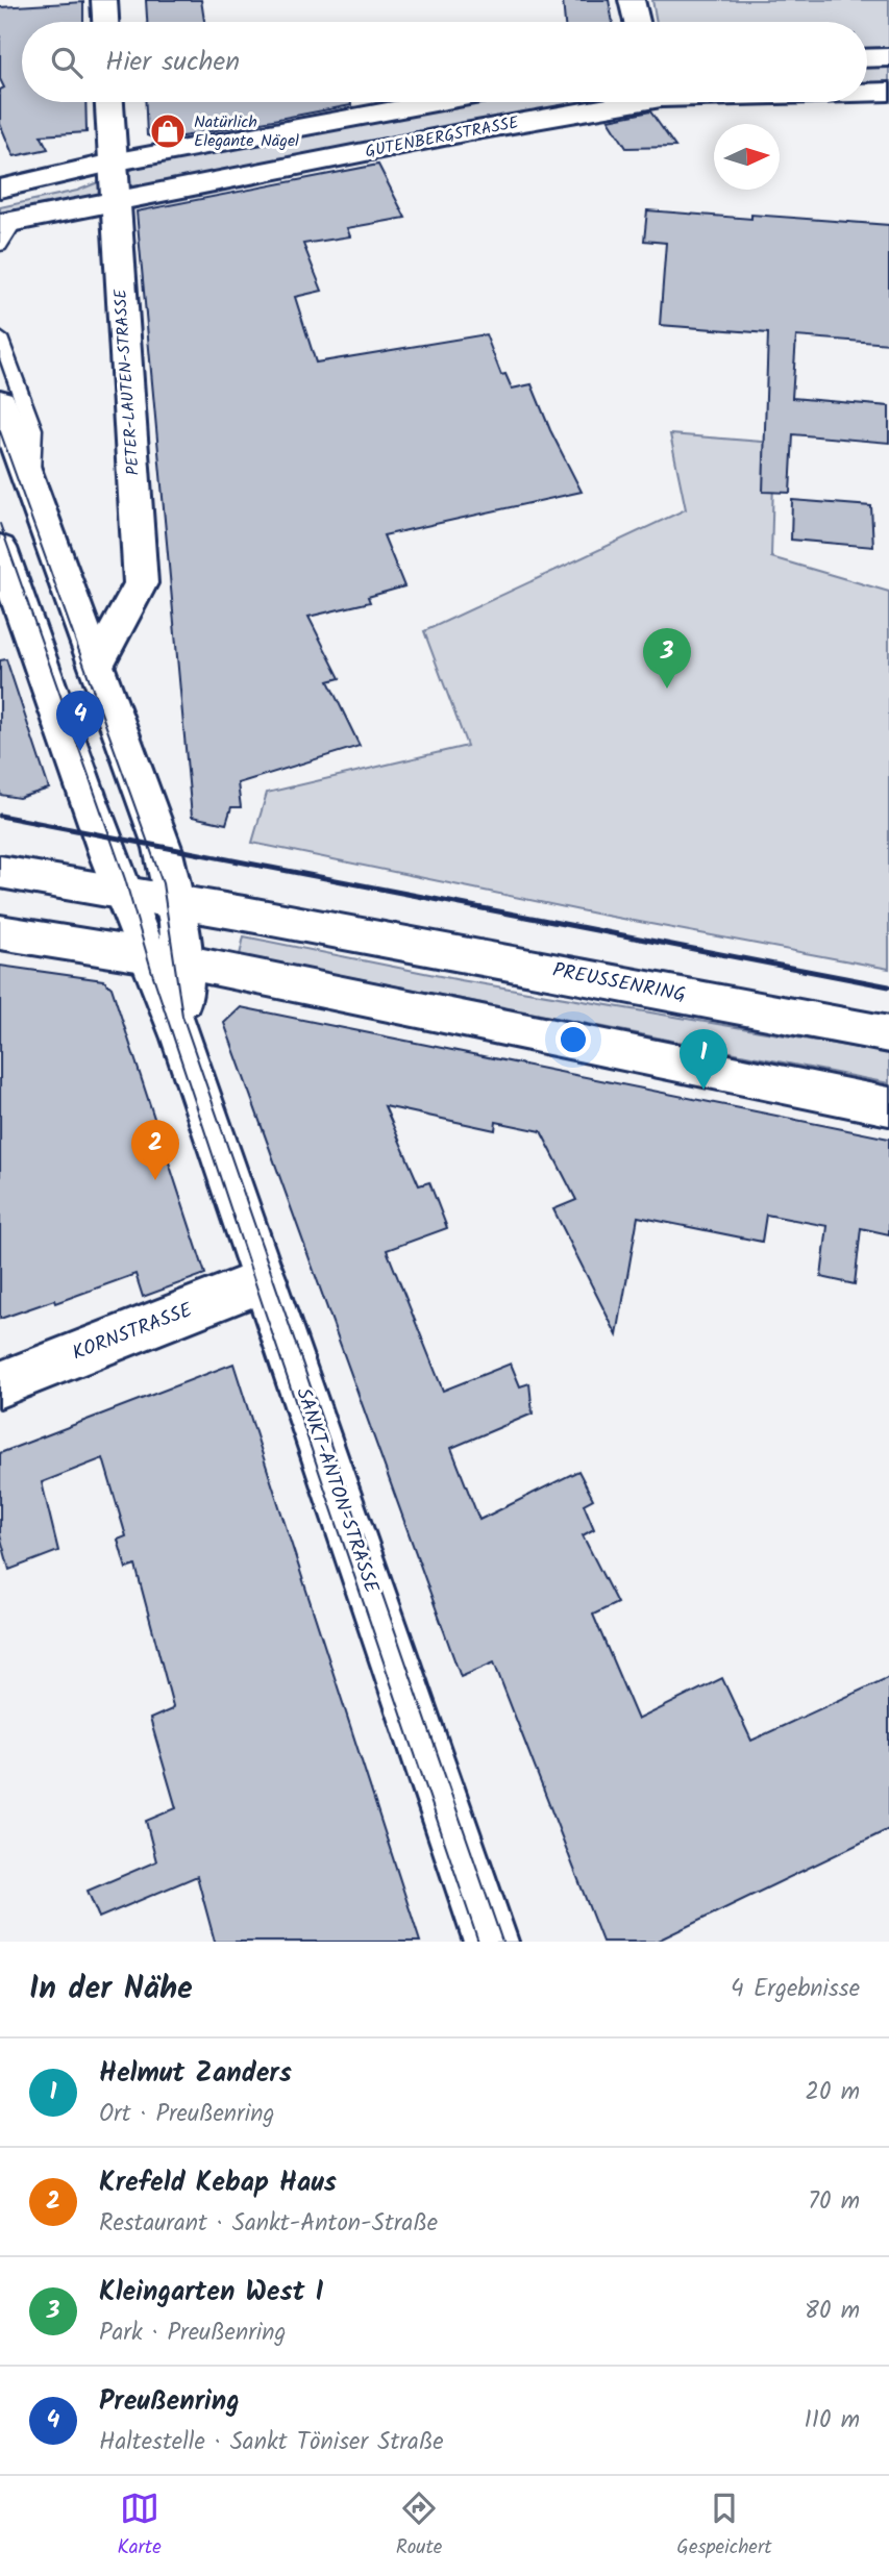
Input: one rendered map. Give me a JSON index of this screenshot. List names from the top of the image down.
{
  "streets": {
    "street": [
      "GUTENBERGSTRASSE",
      "PETER-LAUTEN-STRASSE",
      "PREUSSENRING",
      "KORNSTRASSE",
      "SANKT-ANTON-STRASSE"
    ]
  },
  "crossings": [
    ["GUTENBERGSTRASSE", "PETER-LAUTEN-STRASSE"],
    ["KORNSTRASSE", "SANKT-ANTON-STRASSE"]
  ],
  "places": {
    "shop": ["Natürlich Elegante Nägel"]
  },
  "north": "right",
  "page": {
    "search": "Hier suchen",
    "pins": [
      "3",
      "4",
      "1",
      "2"
    ],
    "heading": ["In der Nähe", "4 Ergebnisse"],
    "list": [
      {
        "mark": "1",
        "name": "Helmut Zanders",
        "note": "Ort · Preußenring",
        "value": "20 m"
      },
      {
        "mark": "2",
        "name": "Krefeld Kebap Haus",
        "note": "Restaurant · Sankt-Anton-Straße",
        "value": "70 m"
      },
      {
        "mark": "3",
        "name": "Kleingarten West I",
        "note": "Park · Preußenring",
        "value": "80 m"
      },
      {
        "mark": "4",
        "name": "Preußenring",
        "note": "Haltestelle · Sankt Töniser Straße",
        "value": "110 m"
      }
    ],
    "nav": ["Karte", "Route", "Gespeichert"]
  }
}
